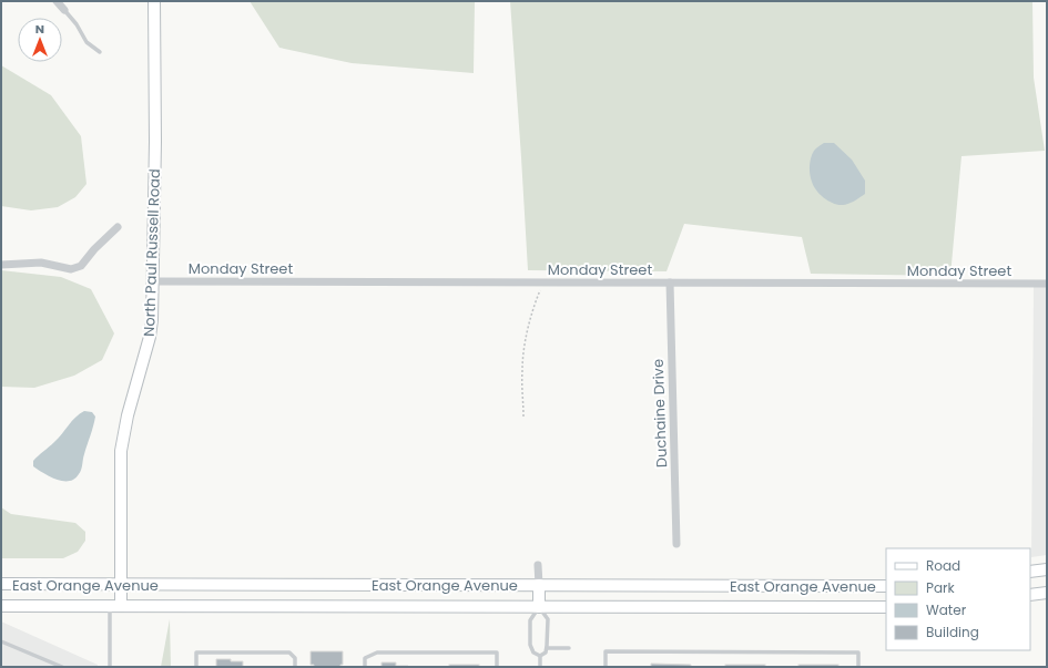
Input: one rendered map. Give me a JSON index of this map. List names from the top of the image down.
{
  "streets": {
    "street": [
      "North Paul Russell Road",
      "Monday Street",
      "Duchaine Drive",
      "East Orange Avenue"
    ]
  },
  "crossings": [
    ["North Paul Russell Road", "Monday Street"],
    ["North Paul Russell Road", "East Orange Avenue"],
    ["Monday Street", "Duchaine Drive"]
  ],
  "legend": [
    "Road",
    "Park",
    "Water",
    "Building"
  ],
  "north": "top"
}
